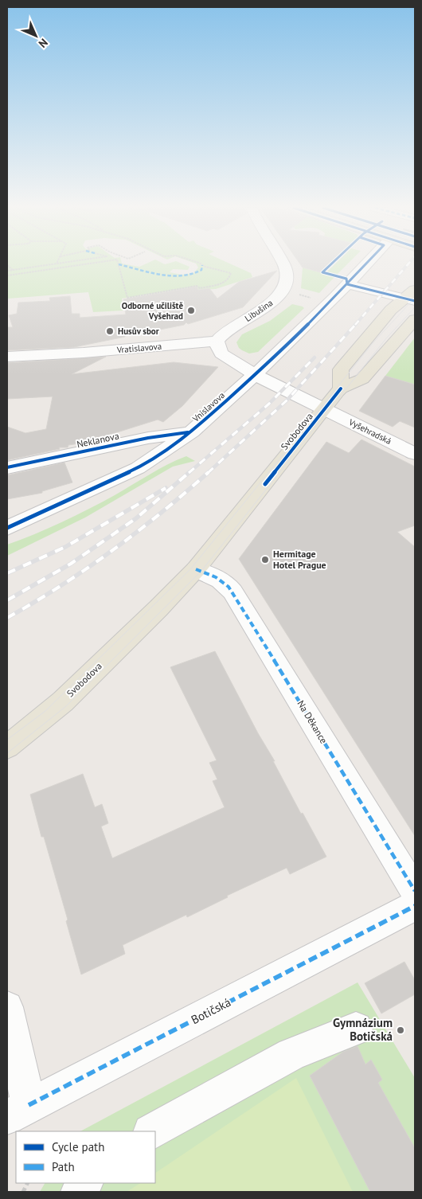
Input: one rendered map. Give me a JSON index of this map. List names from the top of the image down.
{
  "streets": {
    "main road": ["Svobodova"],
    "street": [
      "Libušina",
      "Vratislavova",
      "Vnislavova",
      "Vyšehradská",
      "Neklanova",
      "Na Děkance",
      "Botičská"
    ]
  },
  "crossings": [
    ["Libušina", "Vratislavova"],
    ["Vnislavova", "Vyšehradská"],
    ["Vnislavova", "Neklanova"],
    ["Svobodova", "Vyšehradská"],
    ["Svobodova", "Na Děkance"]
  ],
  "places": [
    "Odborné učiliště Vyšehrad",
    "Husův sbor",
    "Hermitage Hotel Prague",
    "Gymnázium Botičská"
  ],
  "legend": ["Cycle path", "Path"],
  "north": "bottom right"
}
